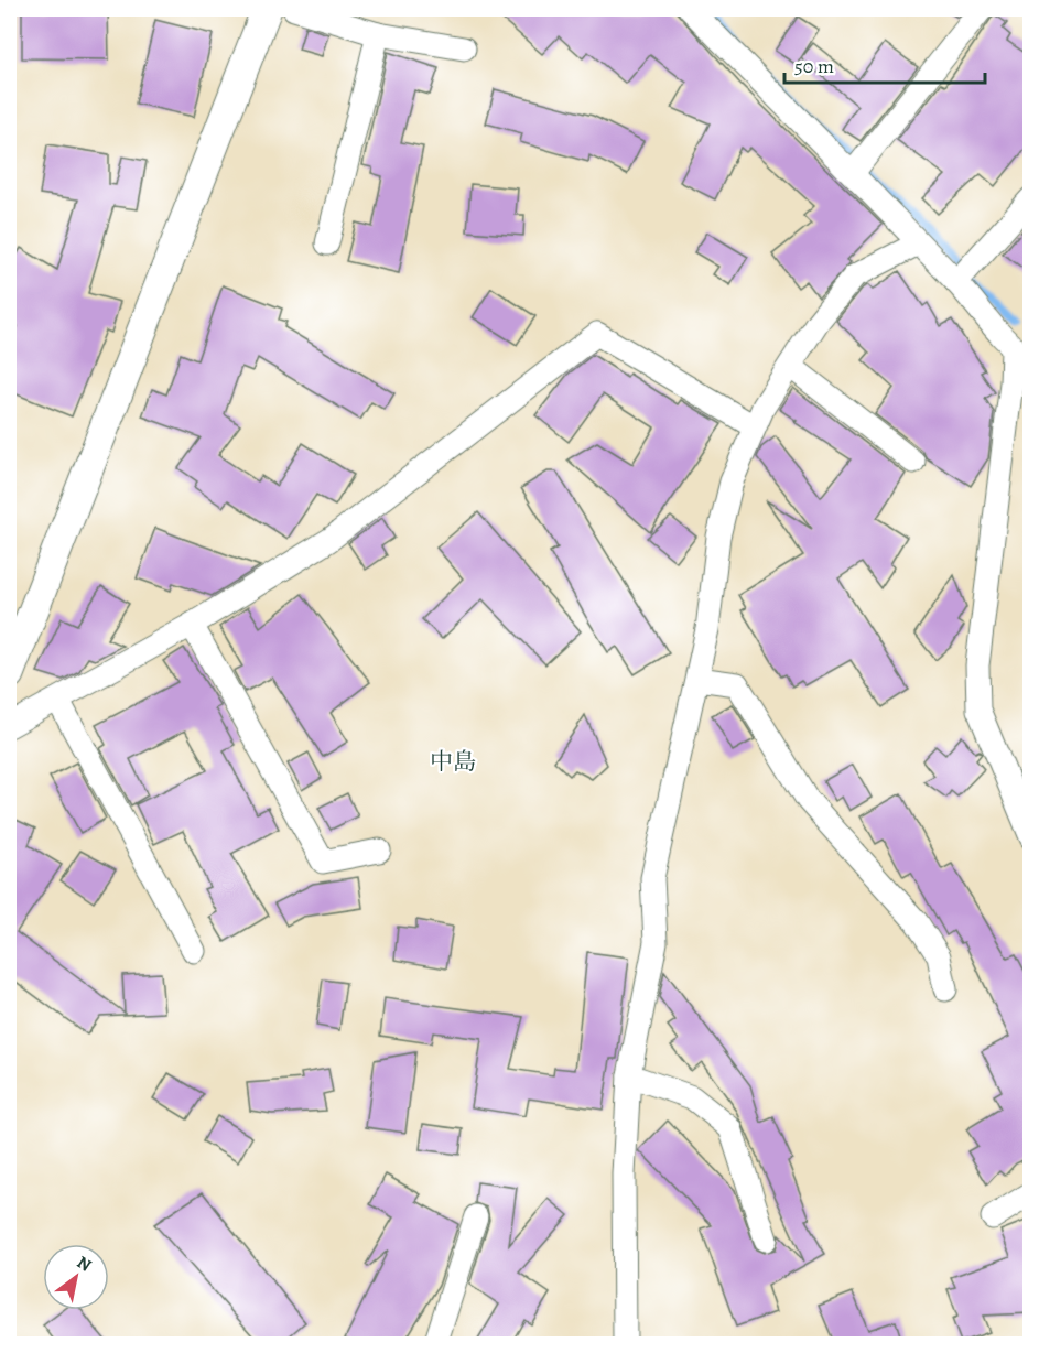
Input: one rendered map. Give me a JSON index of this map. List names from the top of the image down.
{
  "districts": ["中島"],
  "scale_bar": "50 m",
  "north": "top right"
}
